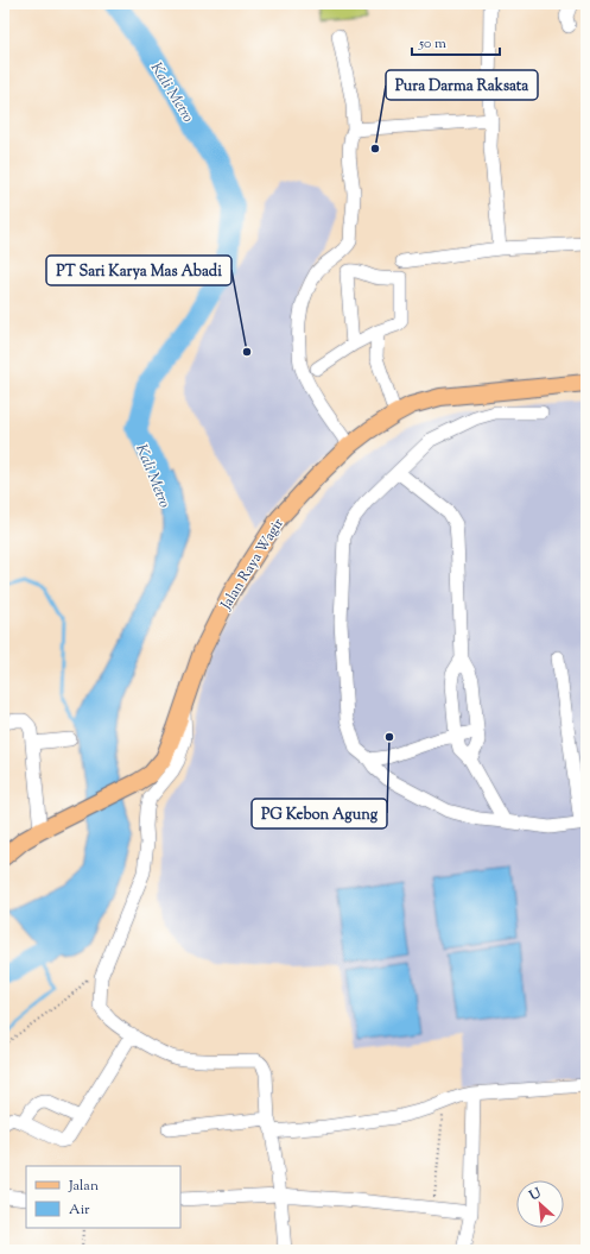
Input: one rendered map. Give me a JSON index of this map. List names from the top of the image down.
{
  "streets": {
    "main road": ["Jalan Raya Wagir"]
  },
  "water": ["Kali Metro"],
  "places": ["Pura Darma Raksata", "PT Sari Karya Mas Abadi", "PG Kebon Agung"],
  "legend": ["Jalan", "Air"],
  "scale_bar": "50 m",
  "north": "top left"
}
